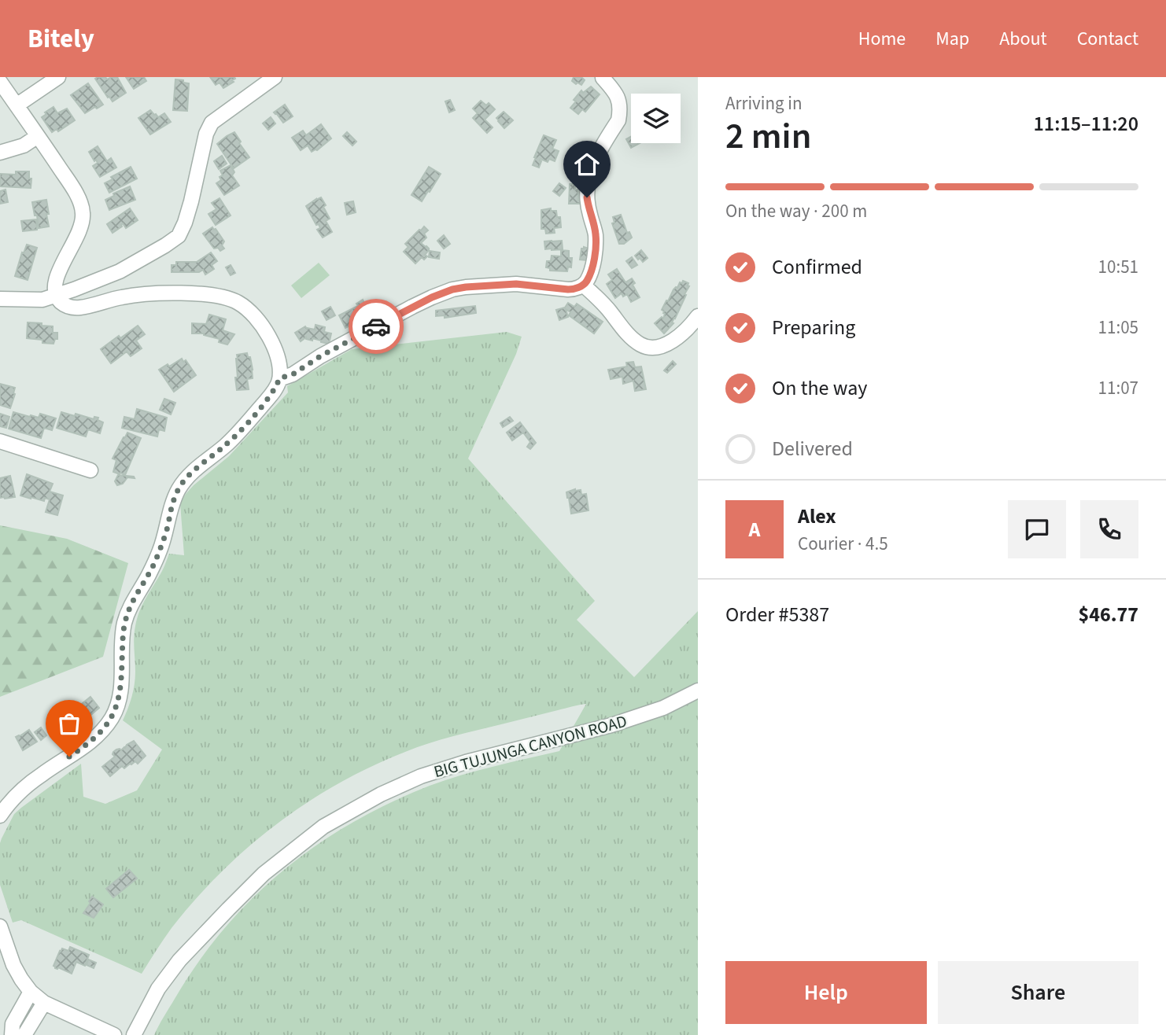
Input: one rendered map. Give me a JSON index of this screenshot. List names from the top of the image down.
{
  "streets": {
    "street": ["BIG TUJUNGA CANYON ROAD"]
  },
  "page": {
    "header": "Bitely",
    "nav": [
      "Home",
      "Map",
      "About",
      "Contact"
    ],
    "heading": ["2 min", "Arriving in", "11:15–11:20"],
    "panel": [
      "Alex",
      "Courier · 4.5",
      "Order #5387",
      "$46.77"
    ],
    "bar": "On the way · 200 m",
    "list": [
      ["Confirmed", "10:51"],
      ["Preparing", "11:05"],
      ["On the way", "11:07"],
      "Delivered"
    ],
    "round": "A",
    "buttons": ["Help", "Share"]
  }
}
